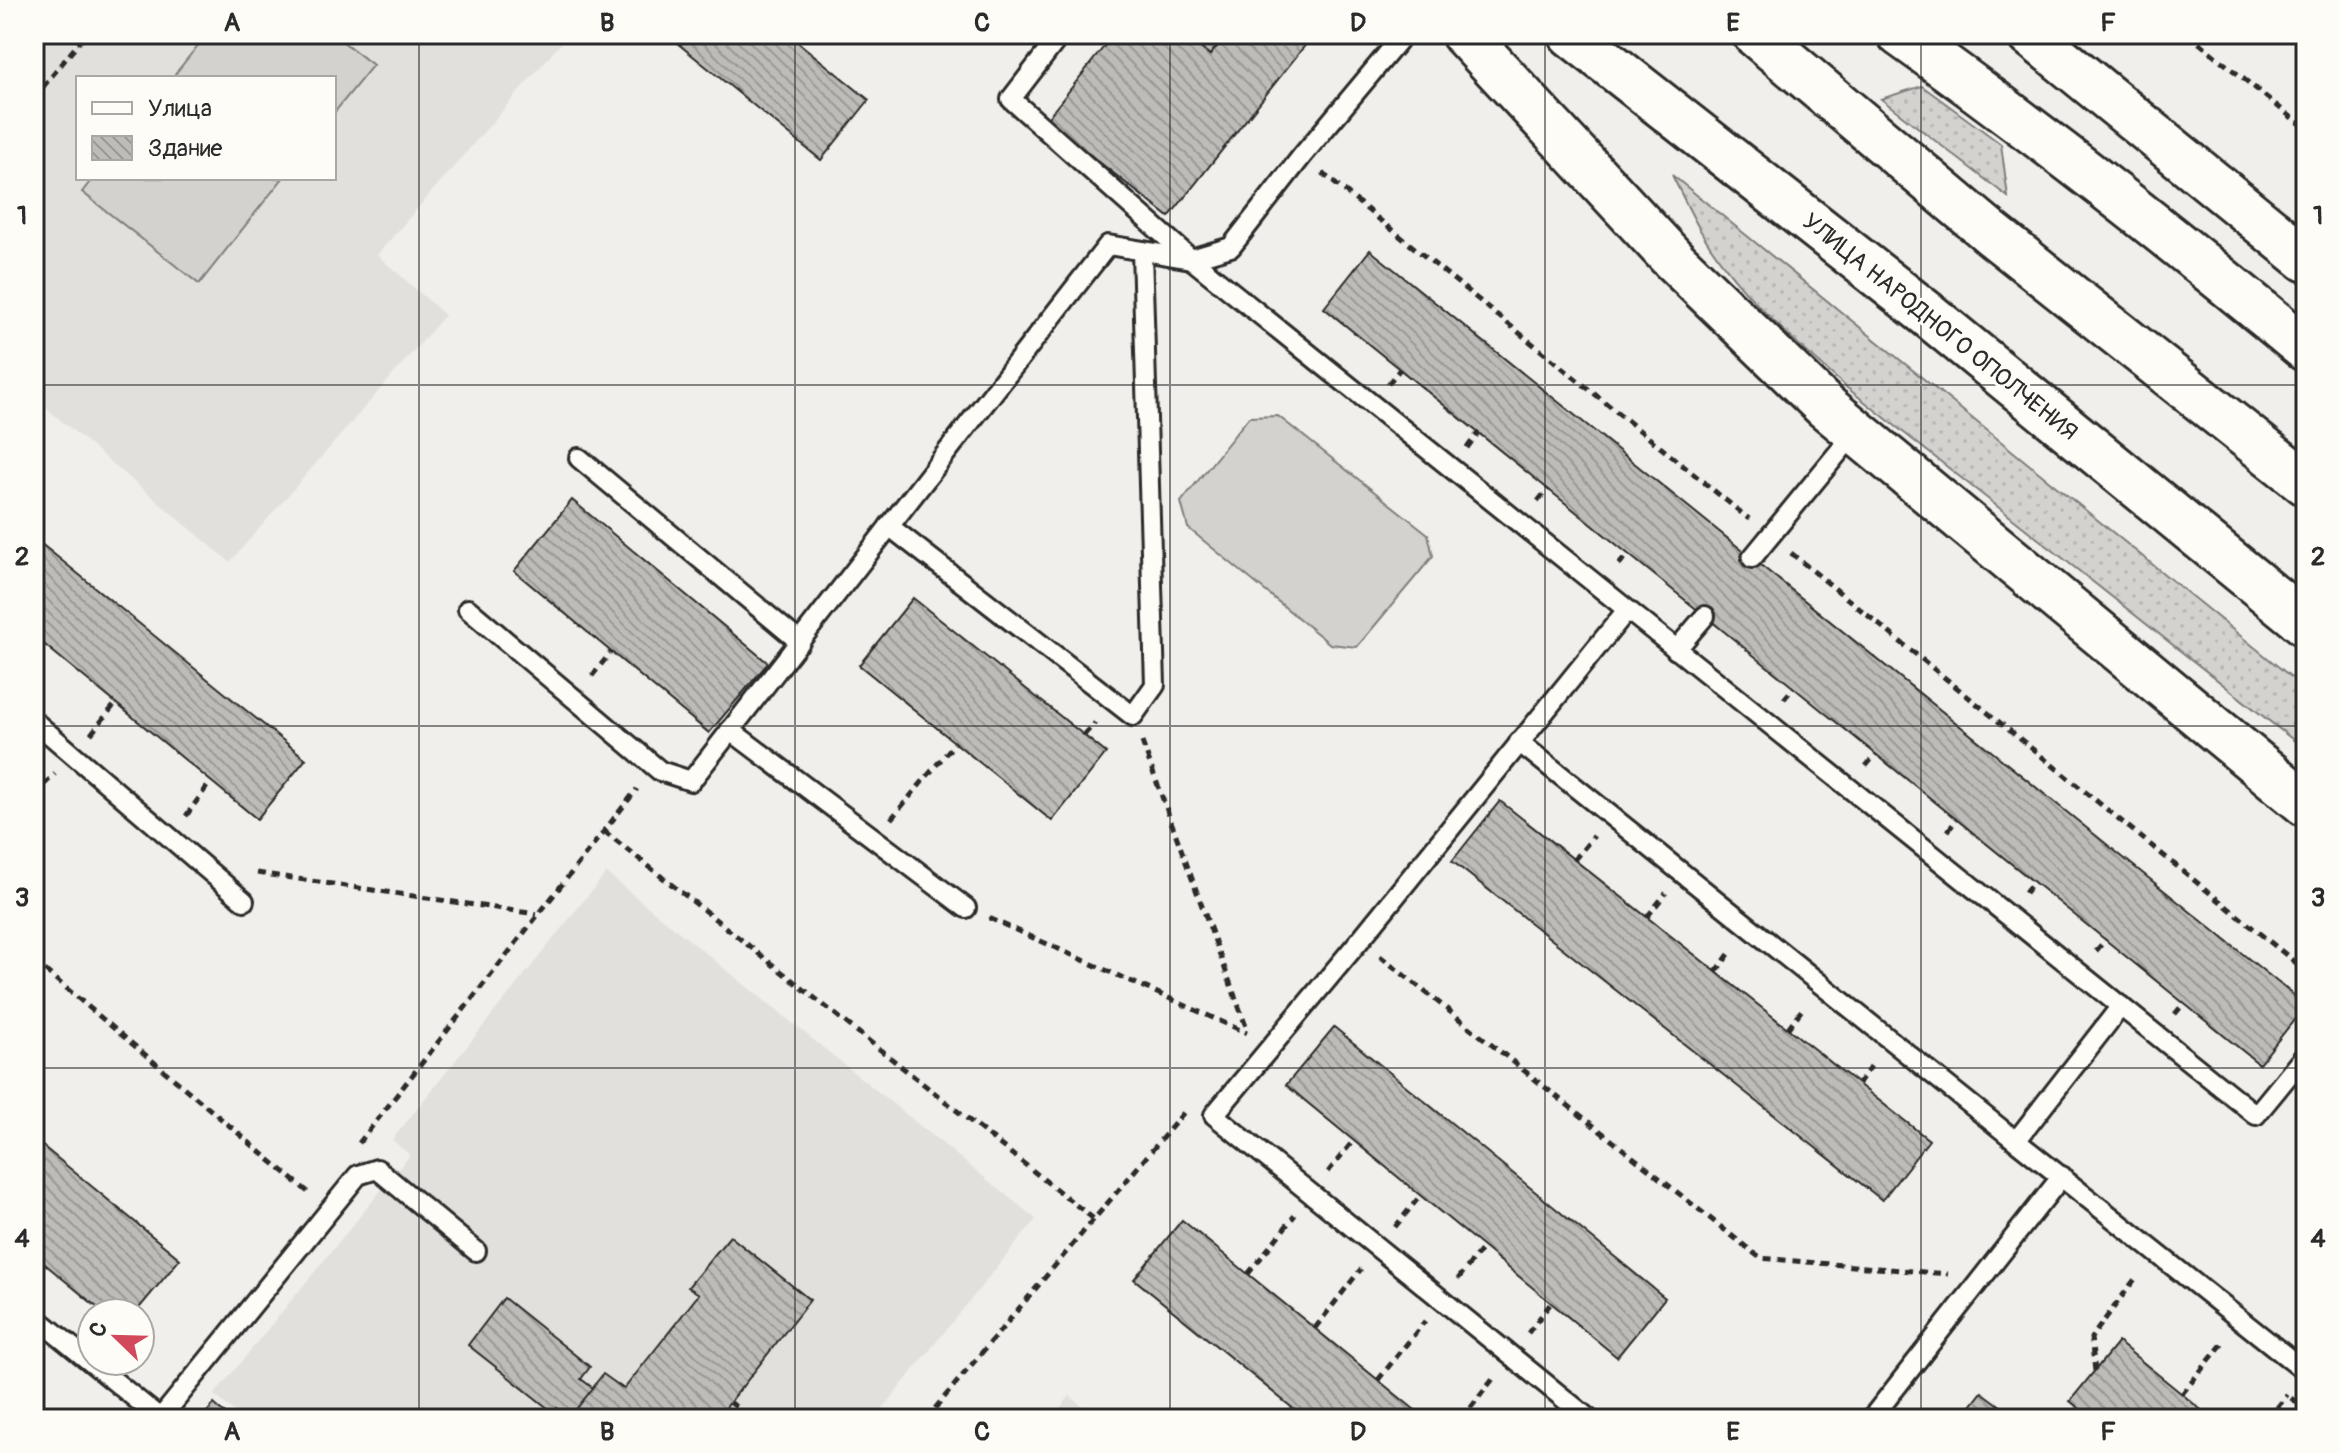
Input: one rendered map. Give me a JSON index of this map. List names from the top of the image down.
{
  "streets": {
    "main road": ["УЛИЦА НАРОДНОГО ОПОЛЧЕНИЯ"]
  },
  "legend": ["Улица", "Здание"],
  "north": "top left",
  "grid": {
    "columns": [
      "A",
      "B",
      "C",
      "D",
      "E",
      "F"
    ],
    "rows": [
      "1",
      "2",
      "3",
      "4"
    ]
  }
}
